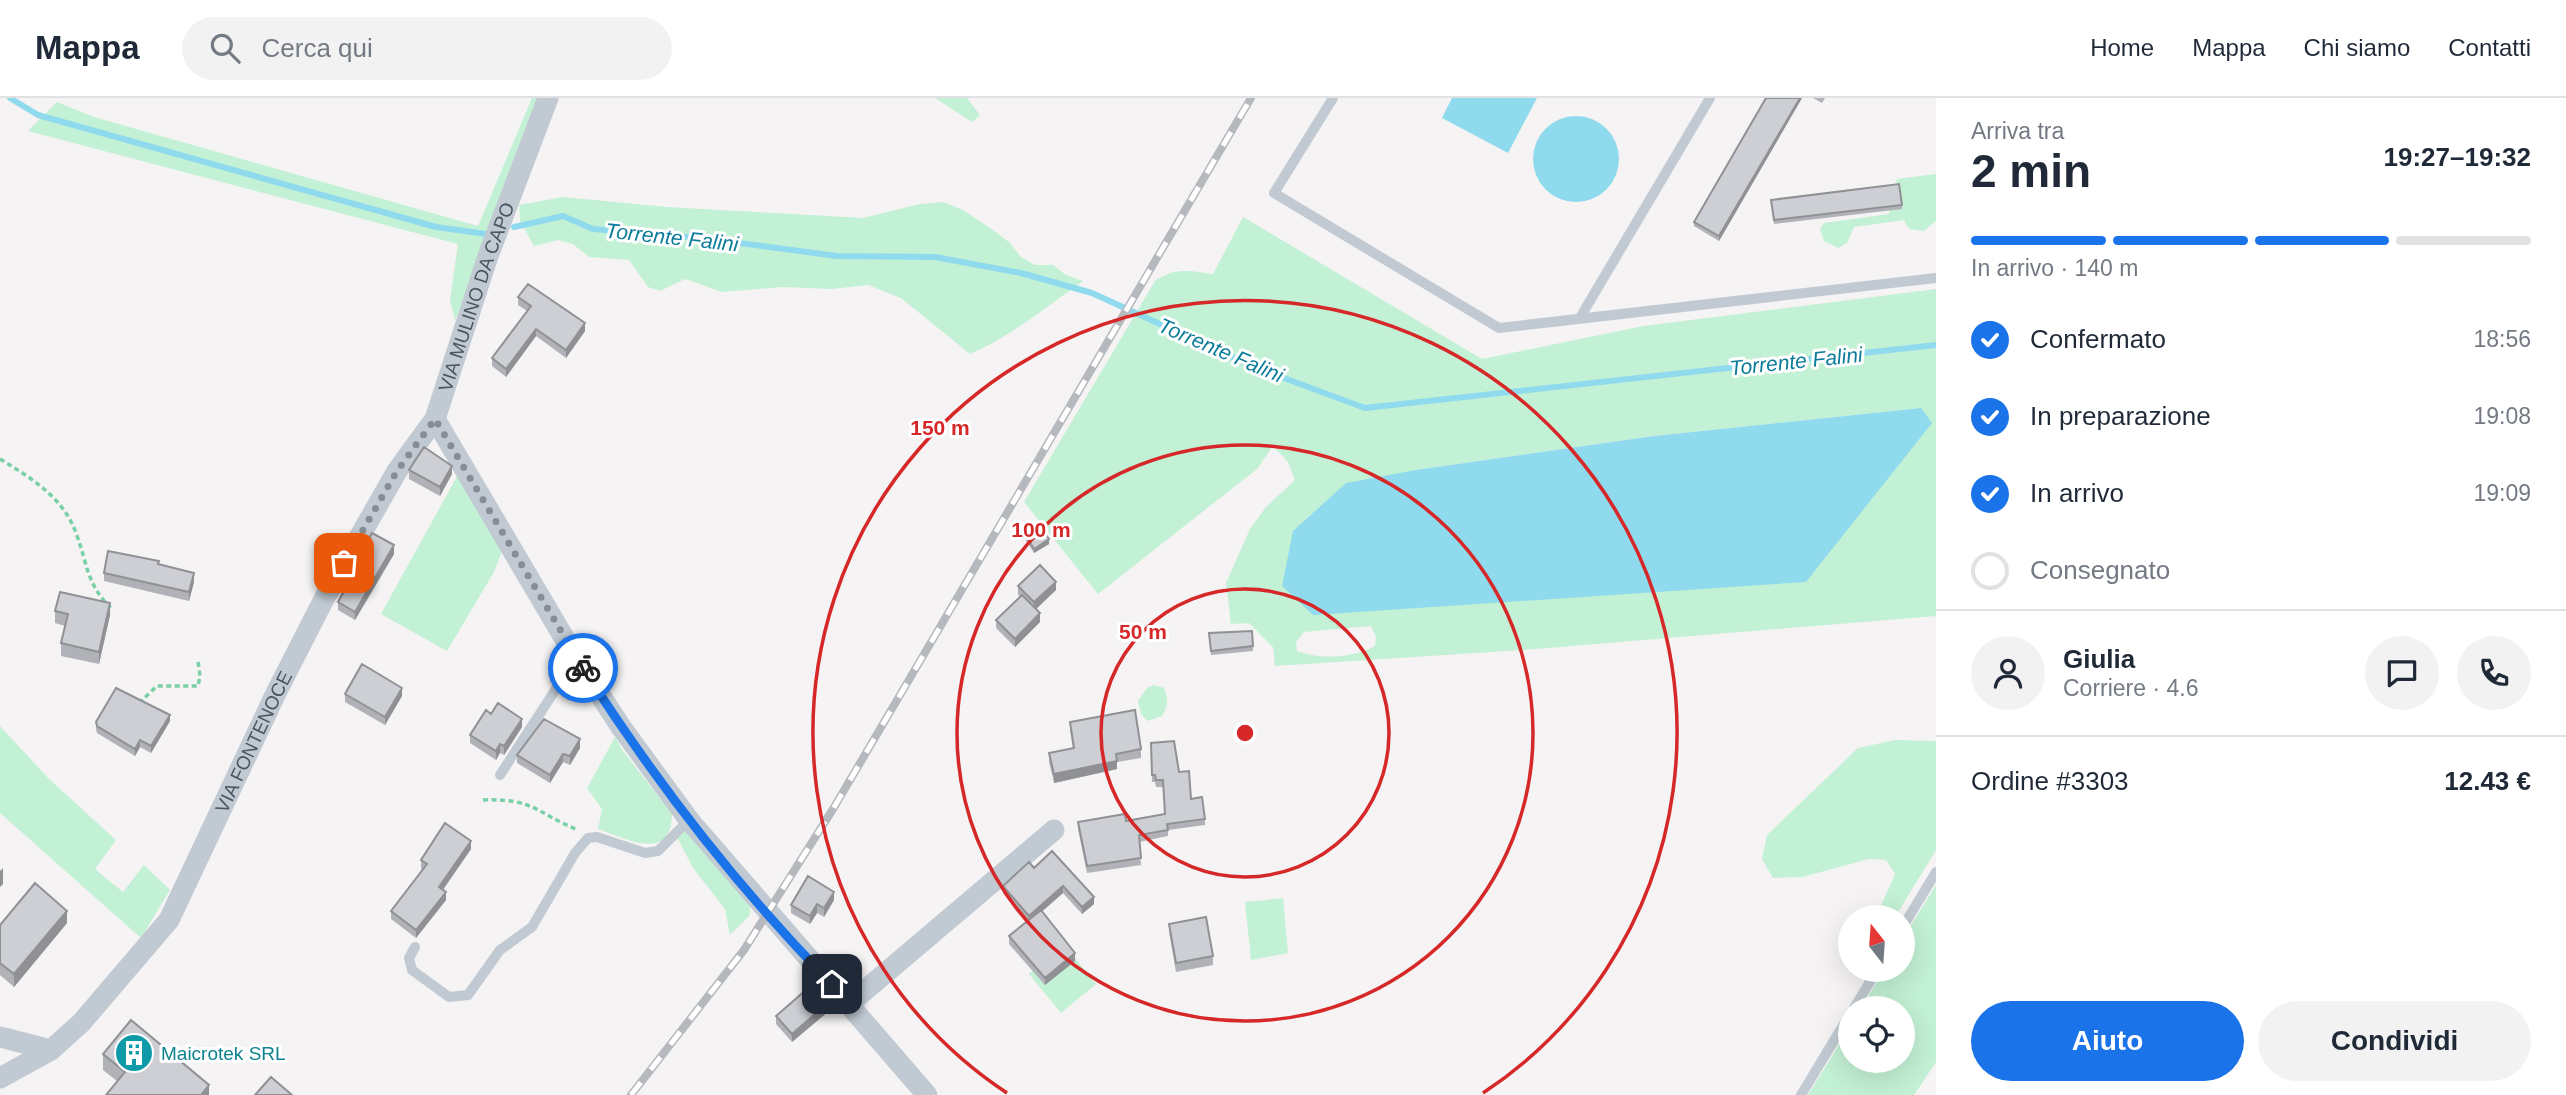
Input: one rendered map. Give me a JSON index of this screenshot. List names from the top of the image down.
{
  "streets": {
    "street": ["VIA MULINO DA CAPO", "VIA FONTENOCE"]
  },
  "crossings": [
    ["VIA MULINO DA CAPO", "VIA FONTENOCE"]
  ],
  "water": ["Torrente Falini"],
  "places": {
    "building": ["Maicrotek SRL"]
  },
  "north": "top",
  "page": {
    "header": "Mappa",
    "search": "Cerca qui",
    "nav": [
      "Home",
      "Mappa",
      "Chi siamo",
      "Contatti"
    ],
    "heading": ["2 min", "Arriva tra", "19:27–19:32"],
    "panel": [
      "Giulia",
      "Corriere · 4.6",
      "Ordine #3303",
      "12.43 €"
    ],
    "bar": "In arrivo · 140 m",
    "list": [
      ["Confermato", "18:56"],
      ["In preparazione", "19:08"],
      ["In arrivo", "19:09"],
      "Consegnato"
    ],
    "buttons": ["Aiuto", "Condividi"]
  },
  "rings": ["150 m", "100 m", "50 m"]
}
